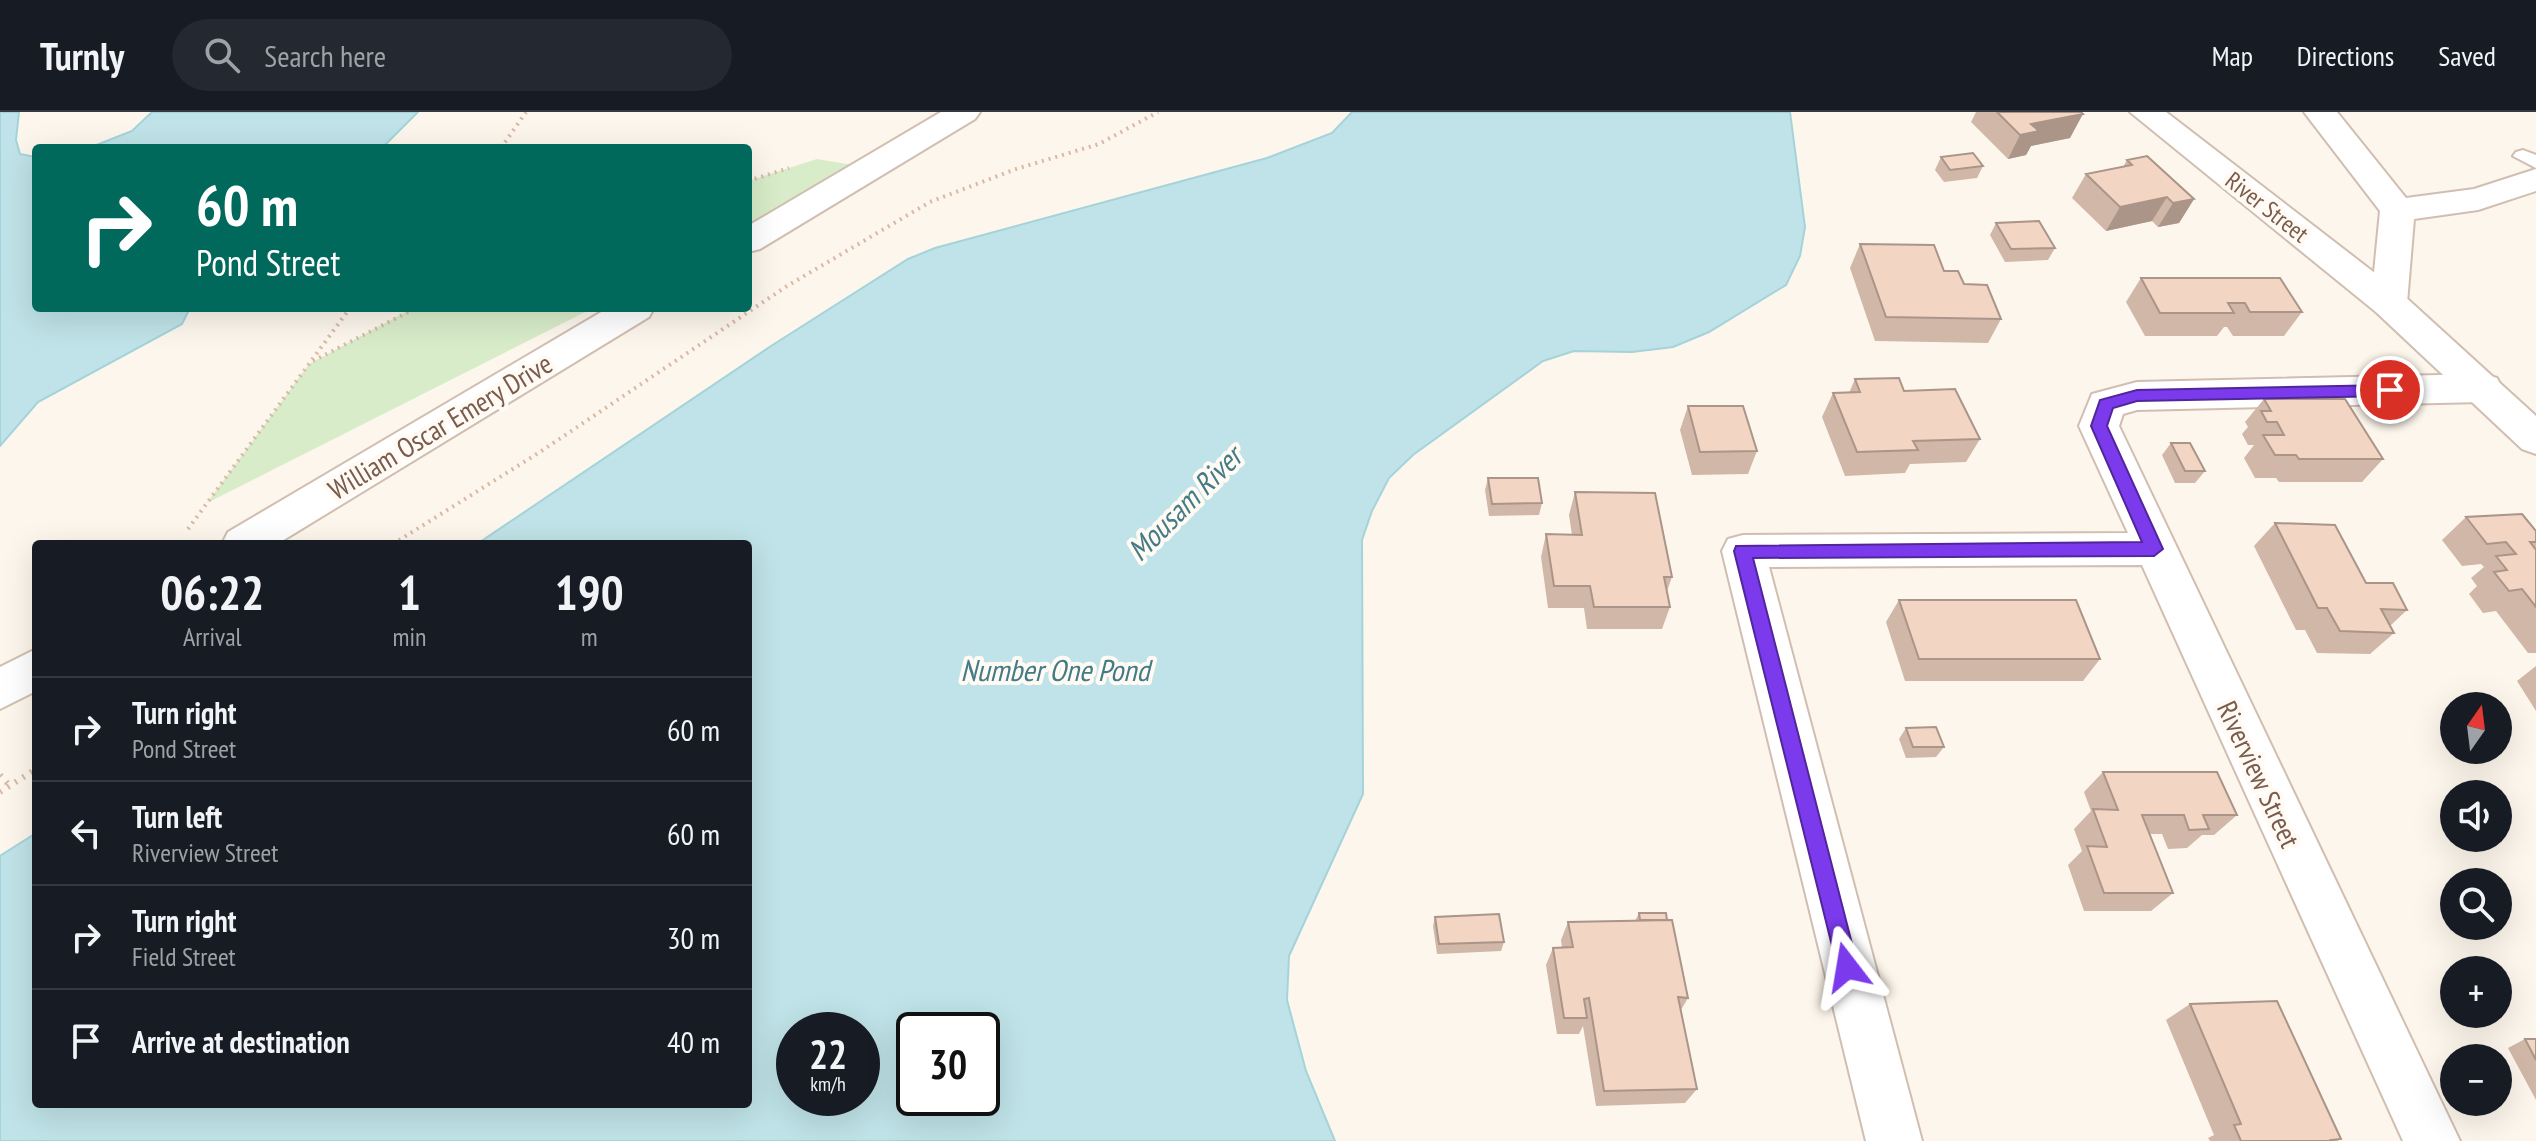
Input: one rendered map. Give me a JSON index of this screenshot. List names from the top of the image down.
{
  "streets": {
    "street": ["River Street", "William Oscar Emery Drive", "Riverview Street"]
  },
  "crossings": [
    ["River Street", "Riverview Street"]
  ],
  "water": ["Mousam River", "Number One Pond"],
  "north": "top",
  "page": {
    "header": "Turnly",
    "search": "Search here",
    "nav": ["Map", "Directions", "Saved"],
    "turn": ["60 m", "Pond Street"],
    "eta": [
      "06:22",
      "Arrival",
      "1",
      "min",
      "190",
      "m"
    ],
    "list": [
      {
        "name": "Turn right",
        "note": "Pond Street",
        "value": "60 m"
      },
      {
        "name": "Turn left",
        "note": "Riverview Street",
        "value": "60 m"
      },
      {
        "name": "Turn right",
        "note": "Field Street",
        "value": "30 m"
      },
      {
        "name": "Arrive at destination",
        "value": "40 m"
      }
    ],
    "map_buttons": ["+", "−"],
    "speed": "22 km/h",
    "limit": "30"
  }
}
